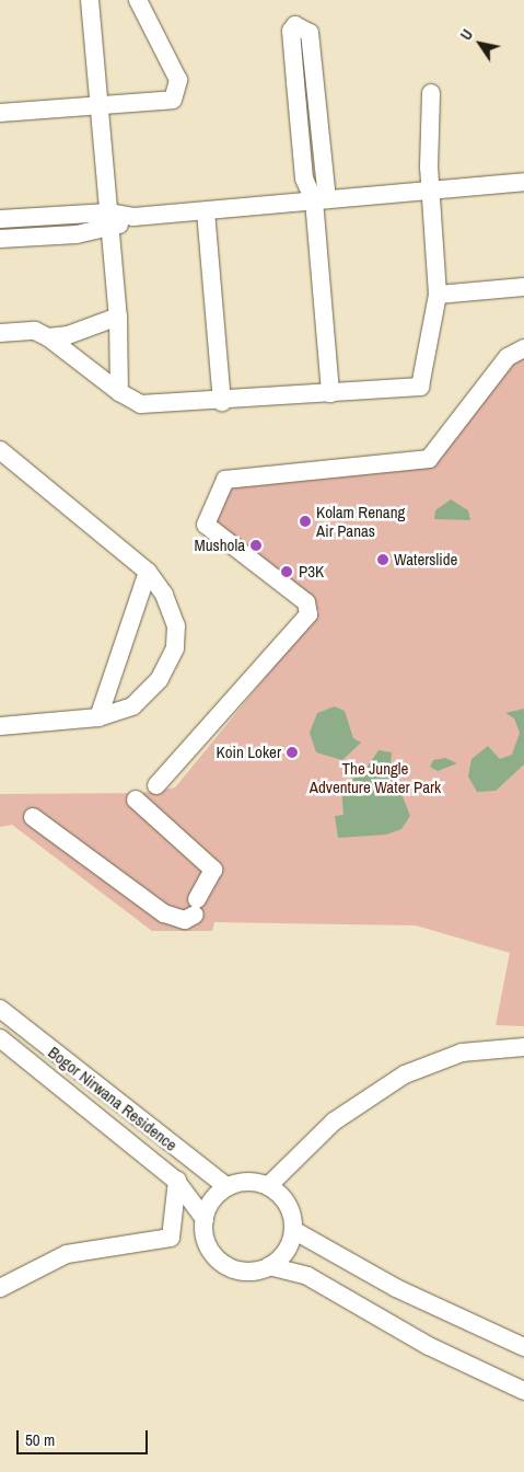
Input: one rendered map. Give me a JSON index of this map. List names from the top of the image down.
{
  "streets": {
    "street": ["Bogor Nirwana Residence"]
  },
  "parks": ["The Jungle Adventure Water Park"],
  "places": [
    "Kolam Renang Air Panas",
    "Mushola",
    "Waterslide",
    "P3K",
    "Koin Loker"
  ],
  "scale_bar": "50 m",
  "north": "top left"
}
